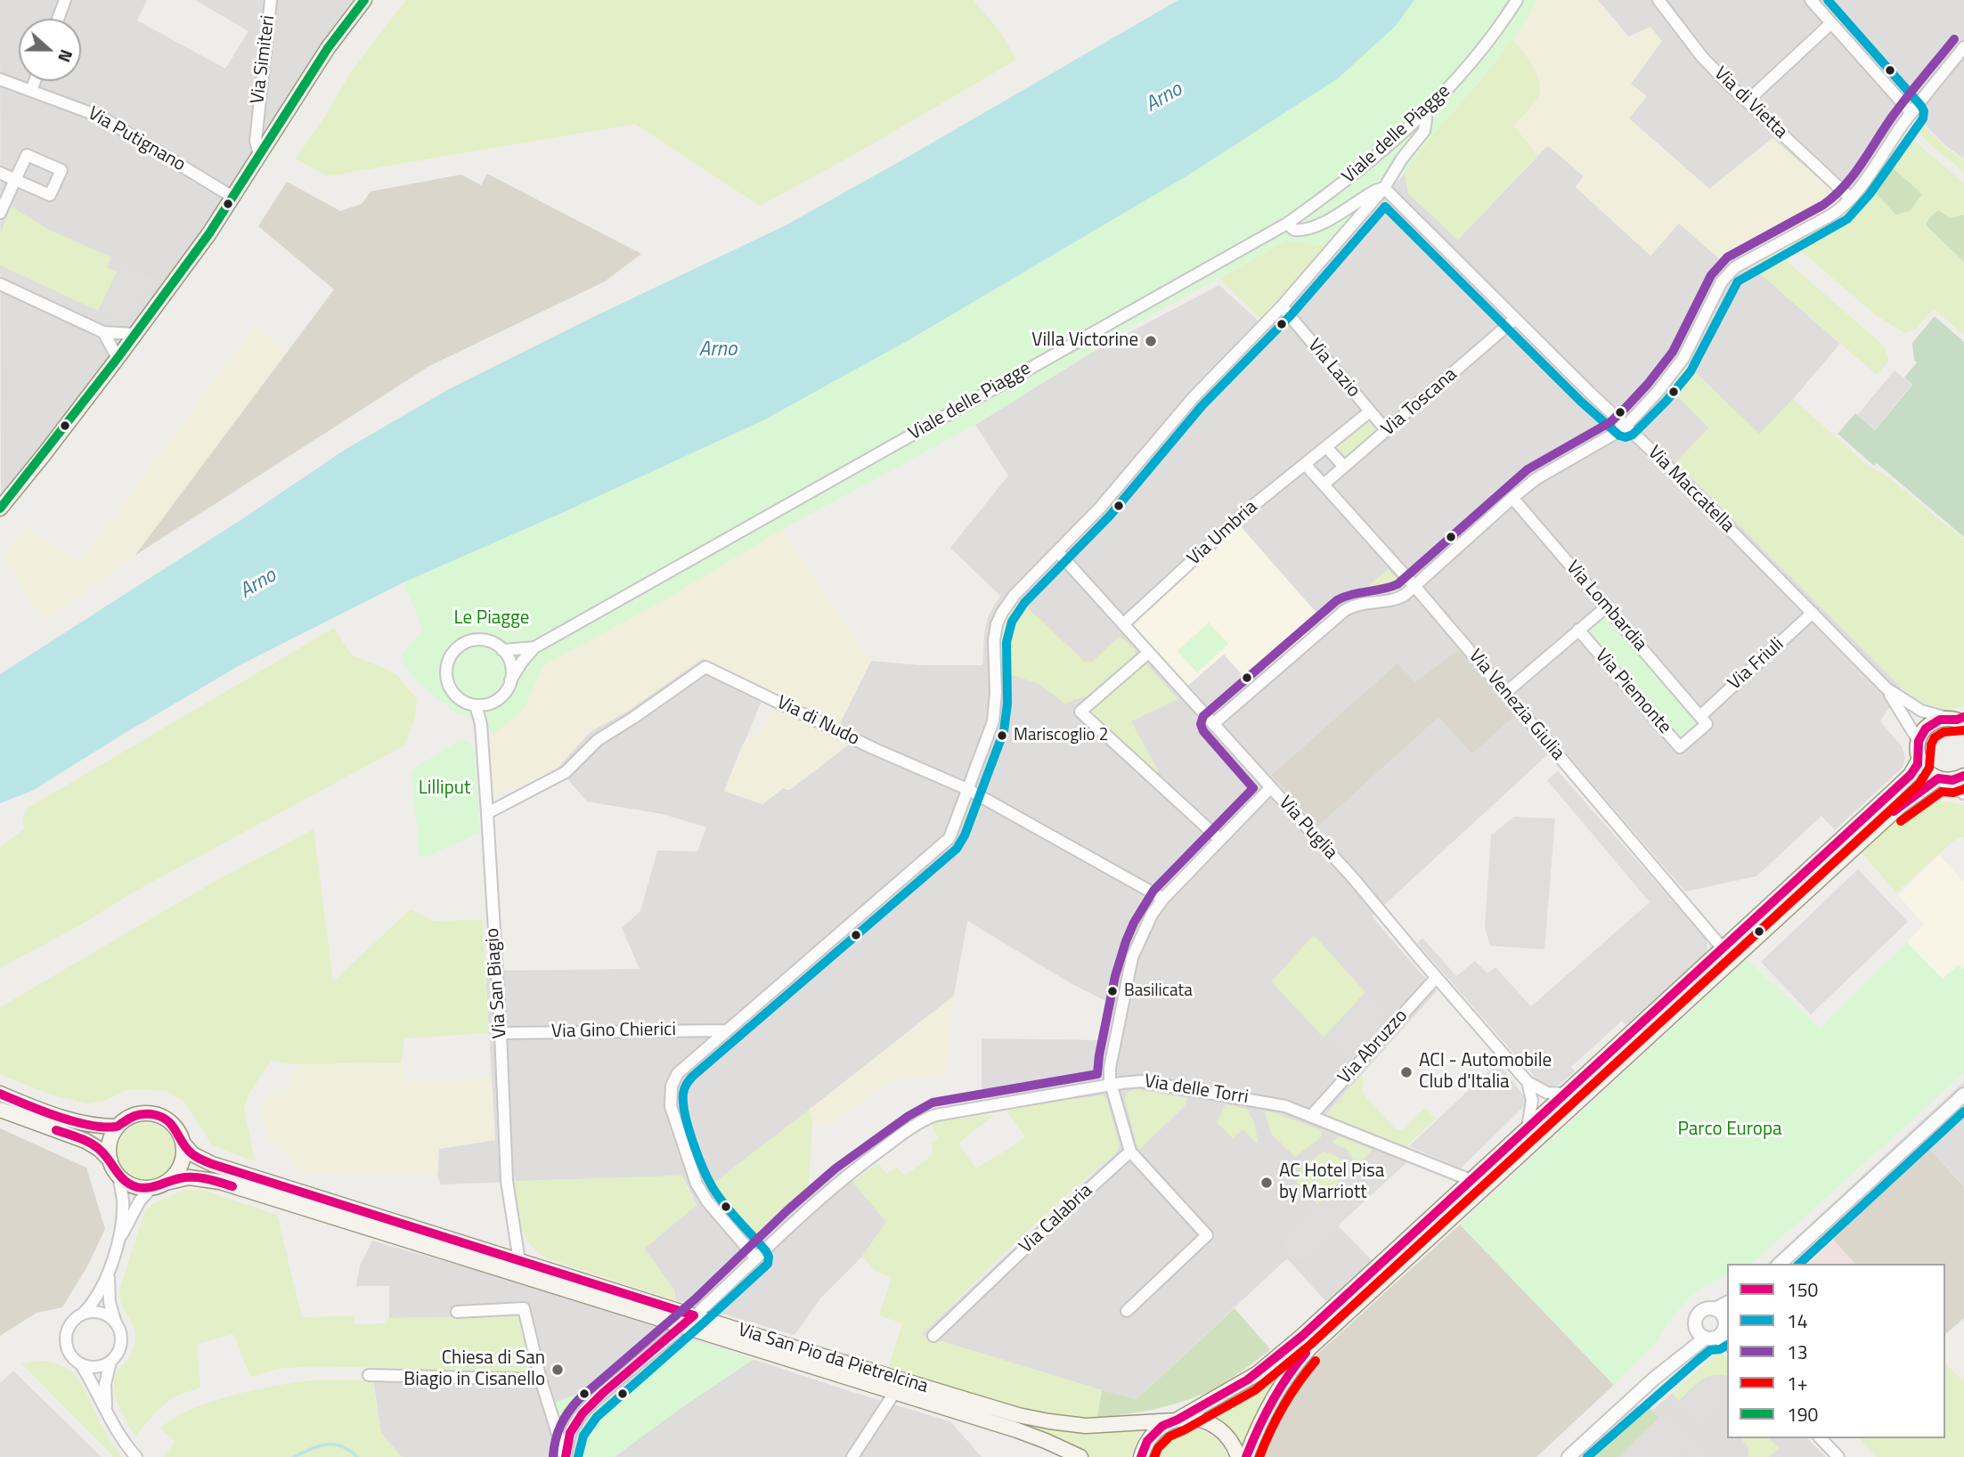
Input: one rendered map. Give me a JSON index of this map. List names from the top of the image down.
{
  "streets": {
    "main road": ["Via San Pio da Pietrelcina"],
    "street": [
      "Via Simiteri",
      "Via di Vietta",
      "Viale delle Piagge",
      "Via Putignano",
      "Via Lazio",
      "Via Toscana",
      "Via Maccatella",
      "Via Umbria",
      "Via Lombardia",
      "Via Friuli",
      "Via Piemonte",
      "Via Venezia Giulia",
      "Via di Nudo",
      "Via Puglia",
      "Via San Biagio",
      "Via Gino Chierici",
      "Via Abruzzo",
      "Via delle Torri",
      "Via Calabria"
    ]
  },
  "crossings": [
    ["Viale delle Piagge", "Via San Biagio"],
    ["Via Lazio", "Via Toscana"],
    ["Via Lazio", "Via Umbria"],
    ["Via Toscana", "Via Maccatella"],
    ["Via Toscana", "Via Venezia Giulia"],
    ["Via Maccatella", "Via Friuli"],
    ["Via Umbria", "Via Venezia Giulia"],
    ["Via Umbria", "Via Puglia"],
    ["Via Lombardia", "Via Friuli"],
    ["Via Lombardia", "Via Piemonte"],
    ["Via Friuli", "Via Piemonte"],
    ["Via di Nudo", "Via San Biagio"],
    ["Via Puglia", "Via Abruzzo"],
    ["Via San Biagio", "Via Gino Chierici"],
    ["Via San Biagio", "Via San Pio da Pietrelcina"],
    ["Via Abruzzo", "Via delle Torri"],
    ["Via delle Torri", "Via San Pio da Pietrelcina"]
  ],
  "water": ["Arno"],
  "parks": ["Le Piagge", "Lilliput", "Parco Europa"],
  "places": [
    "Villa Victorine",
    "Mariscoglio 2",
    "Basilicata",
    "ACI - Automobile Club d'Italia",
    "AC Hotel Pisa by Marriott",
    "Chiesa di San Biagio in Cisanello"
  ],
  "lines": [
    "transit line 14",
    "transit line 190",
    "transit line 13",
    "transit line 150",
    "transit line 1+"
  ],
  "legend": [
    "150",
    "14",
    "13",
    "1+",
    "190"
  ],
  "north": "right"
}
